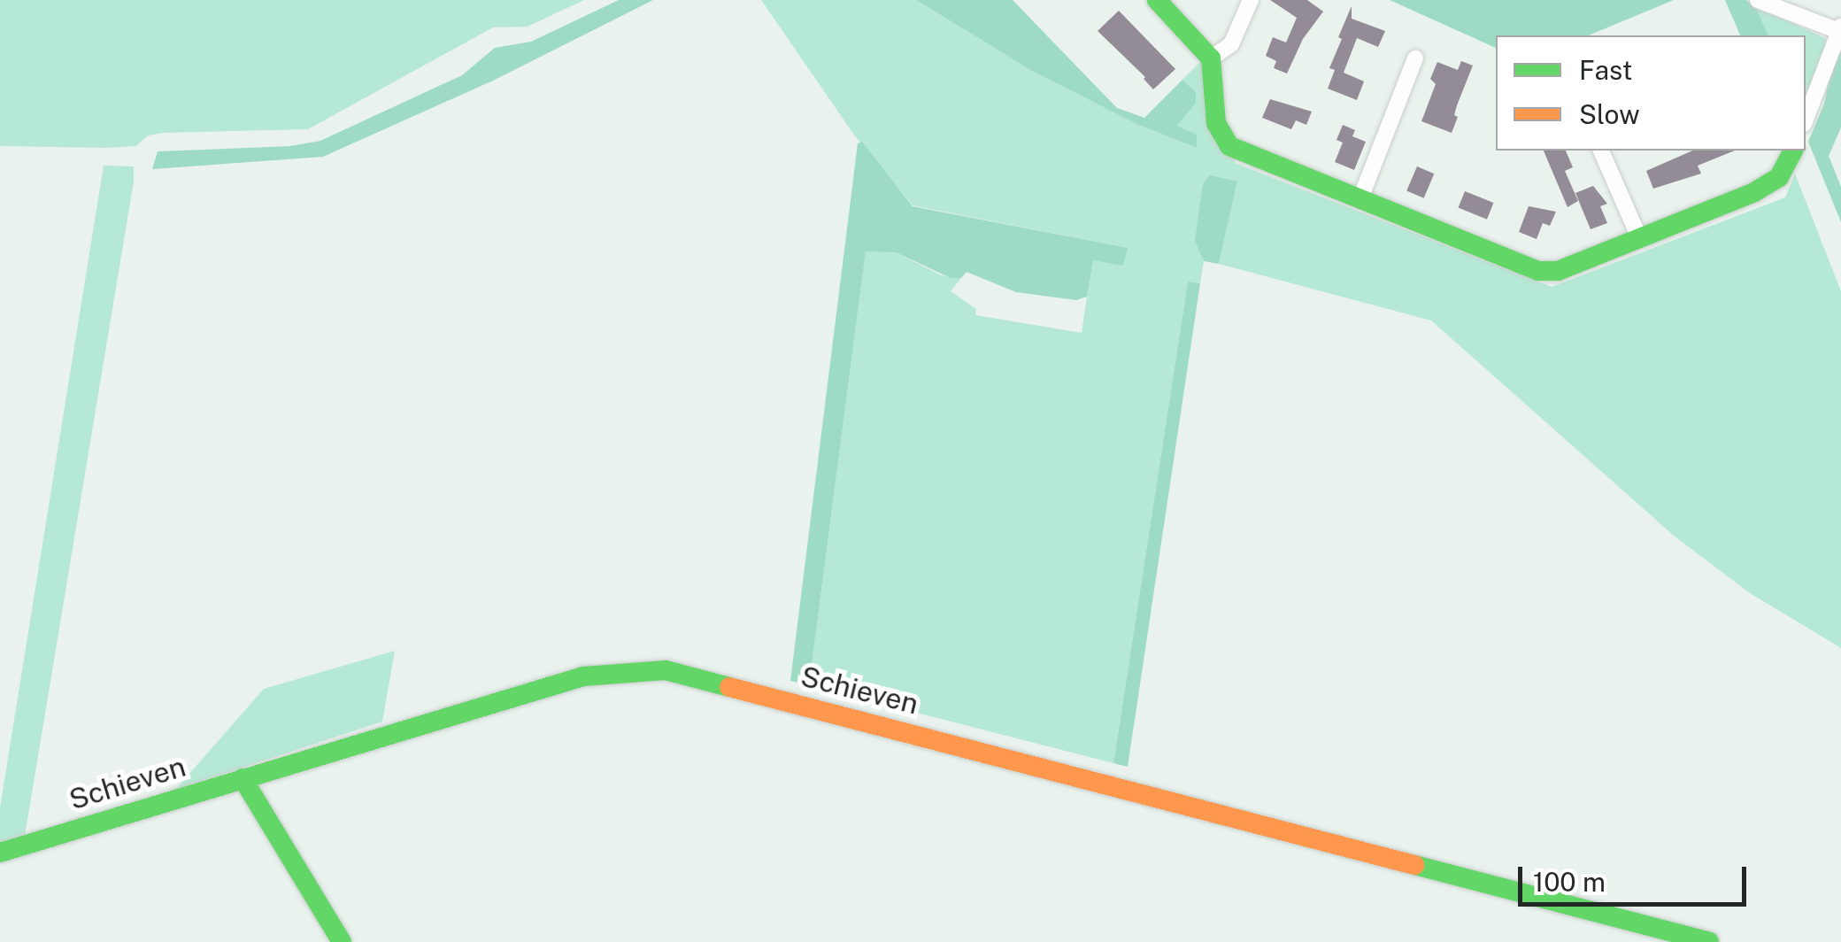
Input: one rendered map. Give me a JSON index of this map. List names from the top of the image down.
{
  "streets": {
    "street": ["Schieven"]
  },
  "legend": ["Fast", "Slow"],
  "scale_bar": "100 m"
}
